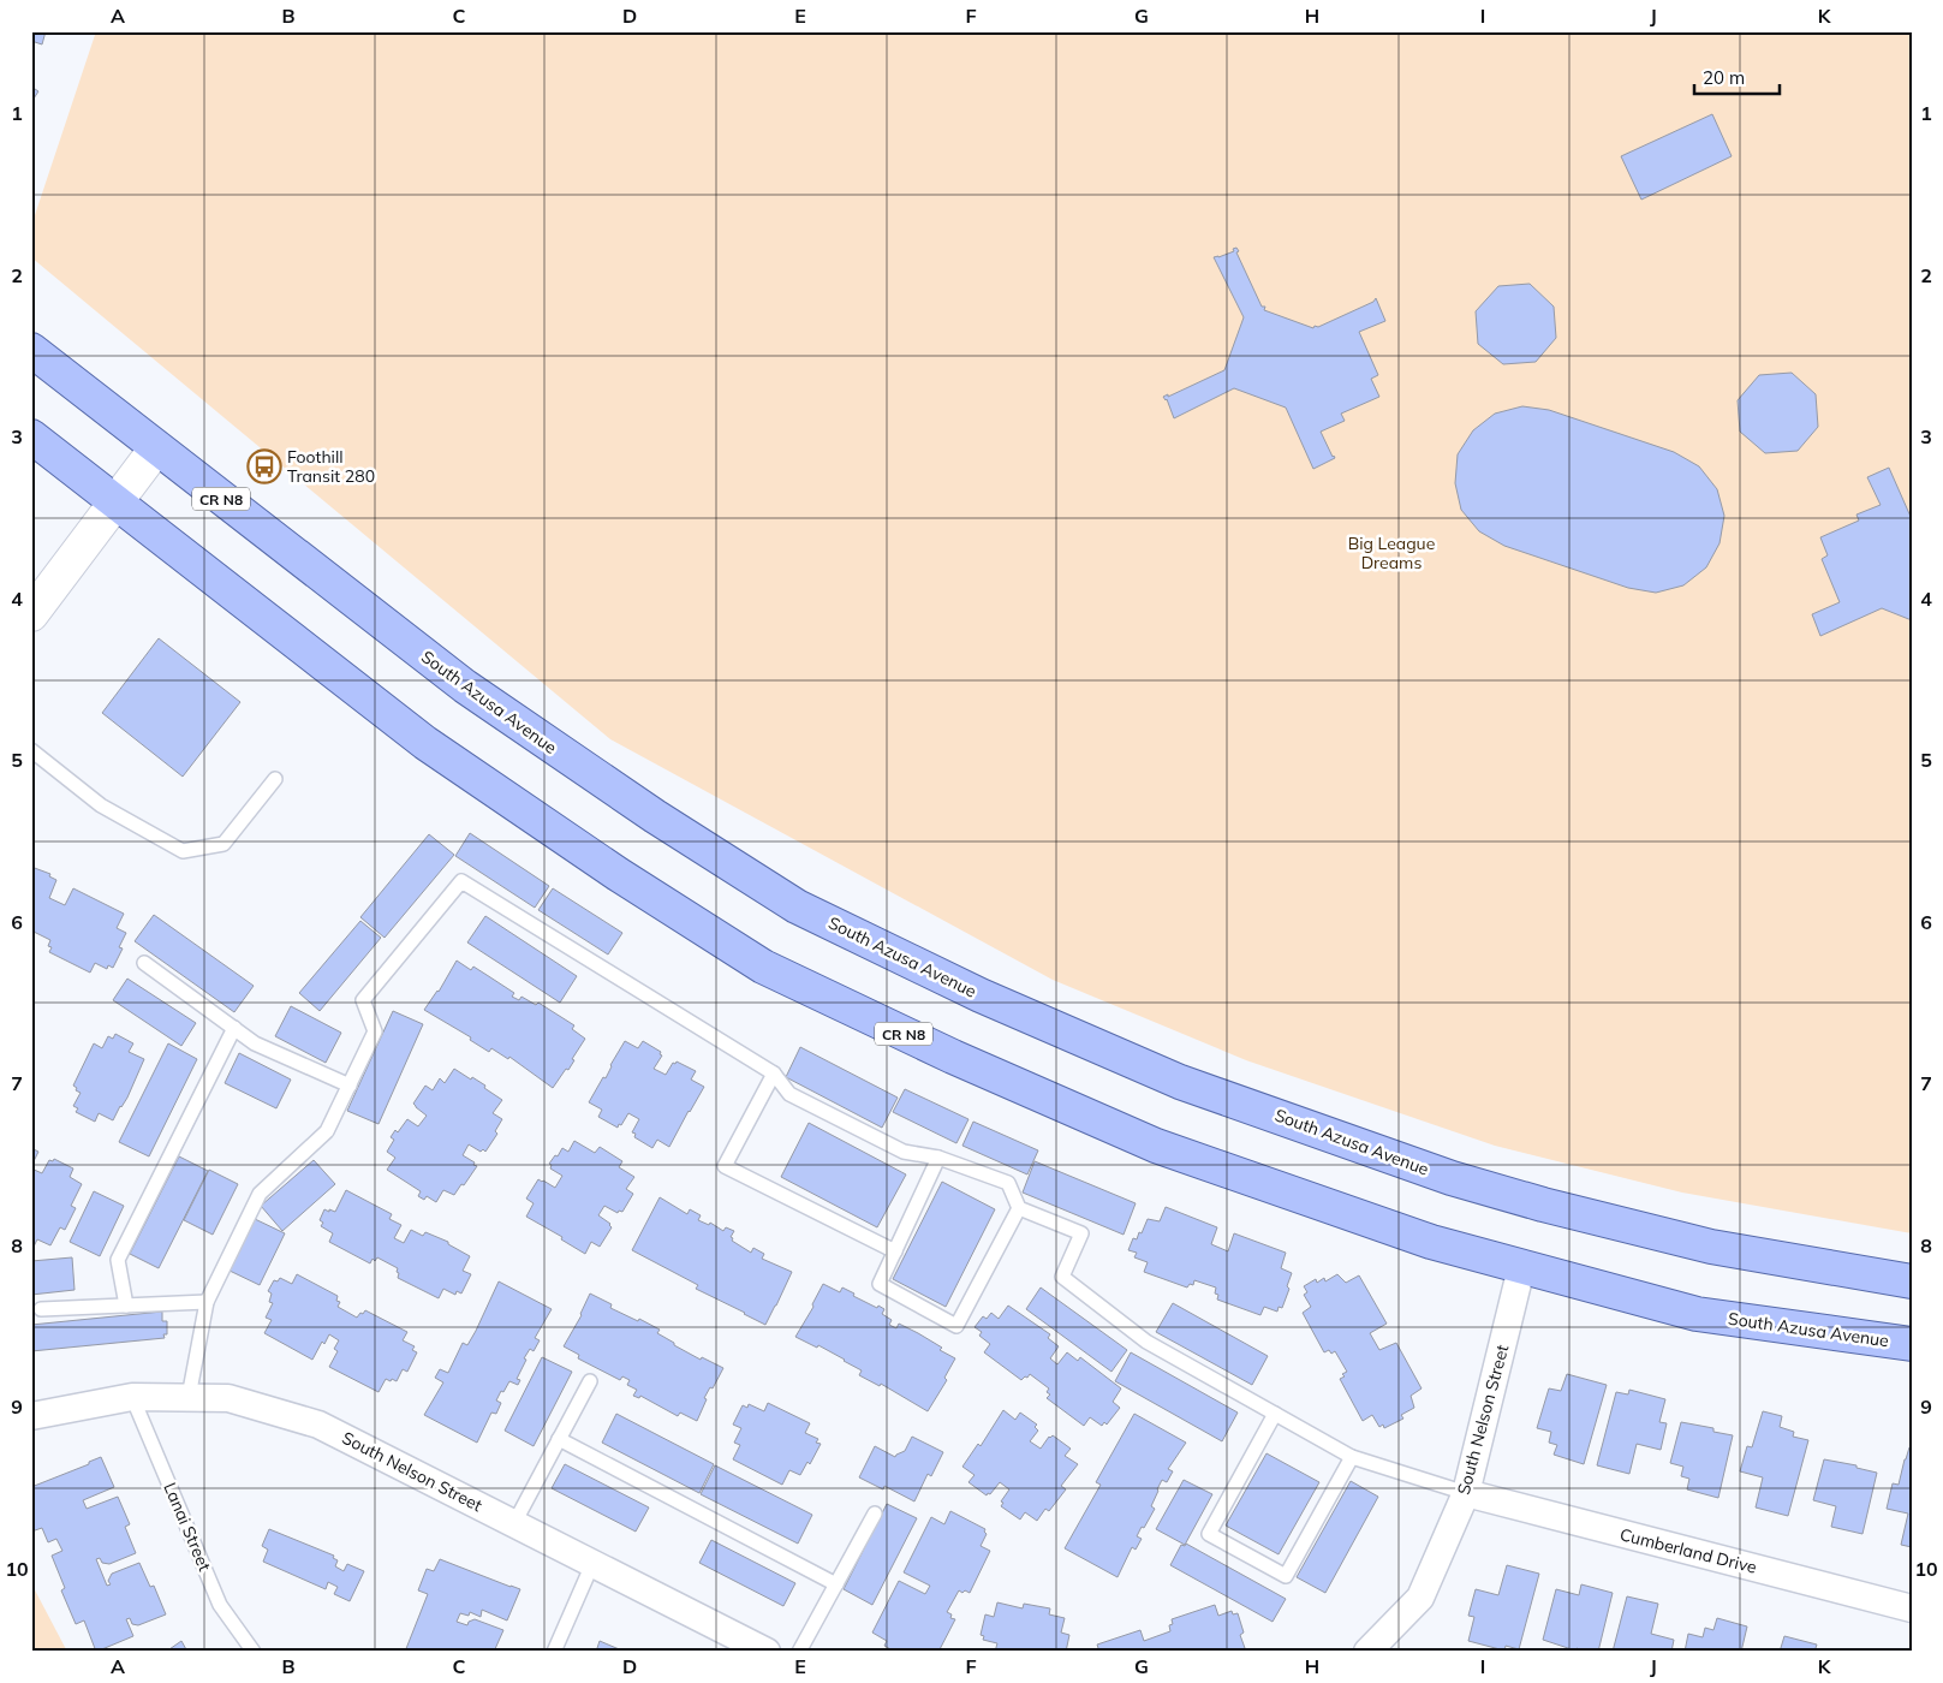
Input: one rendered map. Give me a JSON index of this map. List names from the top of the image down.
{
  "streets": {
    "main road": ["CR N8", "South Azusa Avenue"],
    "street": ["South Nelson Street", "Cumberland Drive"],
    "lane": ["Lanai Street"]
  },
  "crossings": [
    ["South Azusa Avenue", "South Nelson Street"],
    ["South Nelson Street", "Lanai Street"],
    ["South Nelson Street", "Cumberland Drive"]
  ],
  "parks": ["Big League Dreams"],
  "places": {
    "bus stop": ["Foothill Transit 280"]
  },
  "scale_bar": "20 m",
  "grid": {
    "columns": [
      "A",
      "B",
      "C",
      "D",
      "E",
      "F",
      "G",
      "H",
      "I",
      "J",
      "K"
    ],
    "rows": [
      "1",
      "2",
      "3",
      "4",
      "5",
      "6",
      "7",
      "8",
      "9",
      "10"
    ]
  }
}
